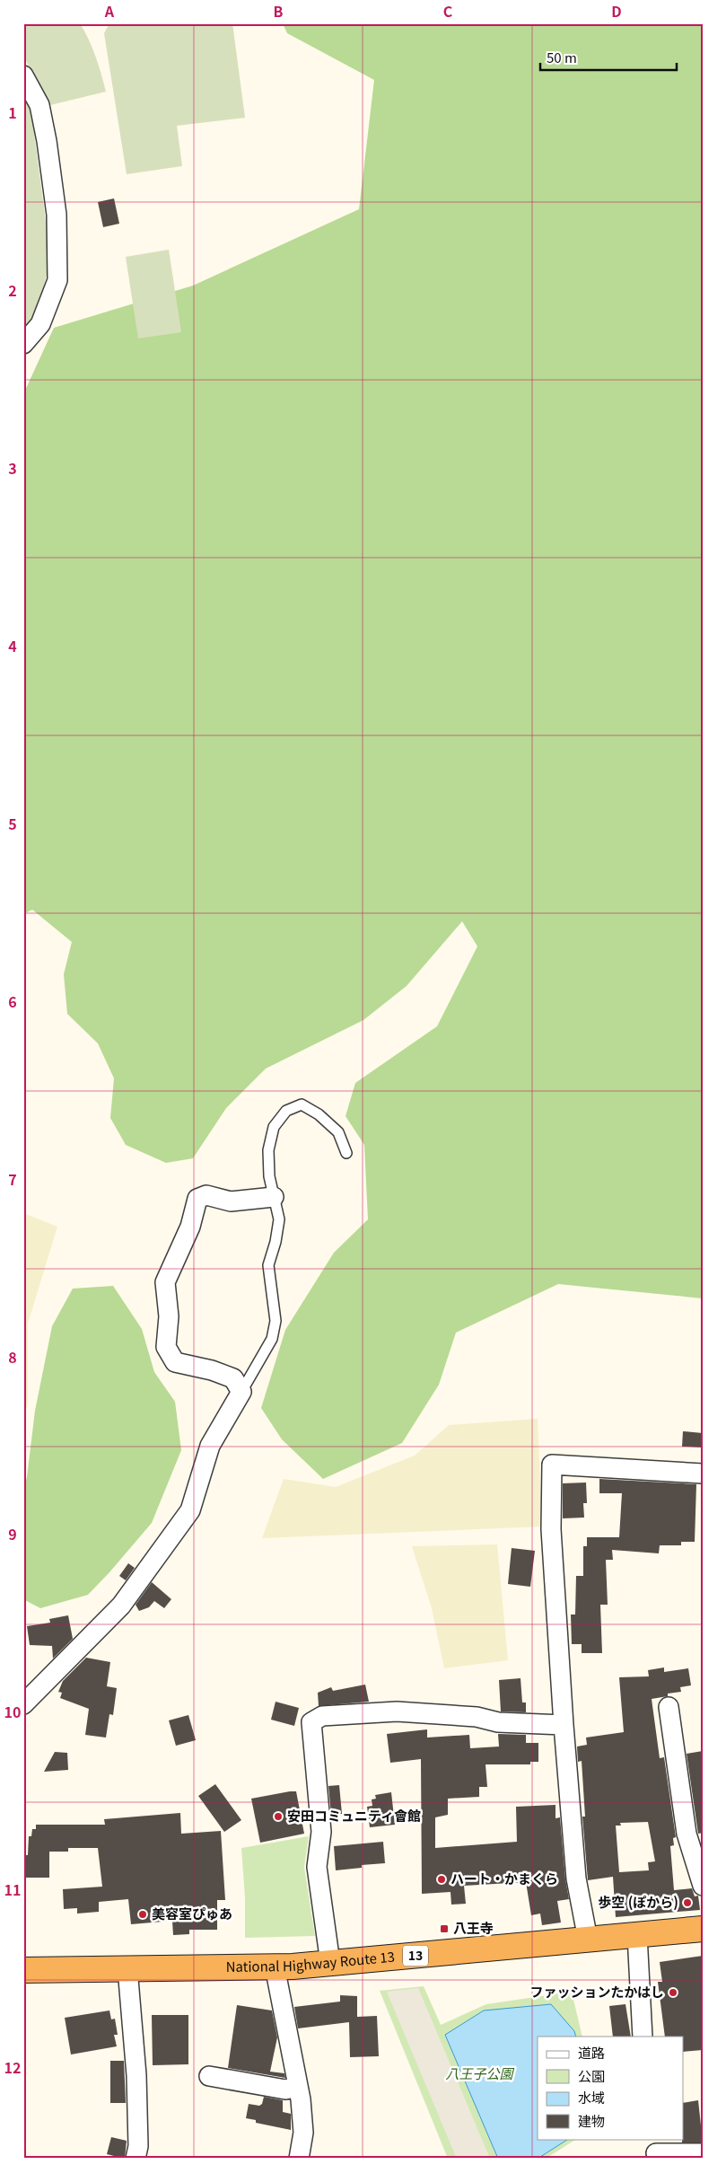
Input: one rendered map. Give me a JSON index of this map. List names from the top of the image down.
{
  "streets": {
    "highway": ["13", "National Highway Route 13"]
  },
  "parks": ["八王子公園"],
  "places": {
    "other": [
      "安田コミュニティ會館",
      "ハート・かまくら",
      "歩空 (ぽから)",
      "美容室ぴゅあ",
      "ファッションたかはし"
    ],
    "transit": ["八王寺"]
  },
  "legend": [
    "道路",
    "公園",
    "水域",
    "建物"
  ],
  "scale_bar": "50 m",
  "grid": {
    "columns": [
      "A",
      "B",
      "C",
      "D"
    ],
    "rows": [
      "1",
      "2",
      "3",
      "4",
      "5",
      "6",
      "7",
      "8",
      "9",
      "10",
      "11",
      "12"
    ]
  }
}
